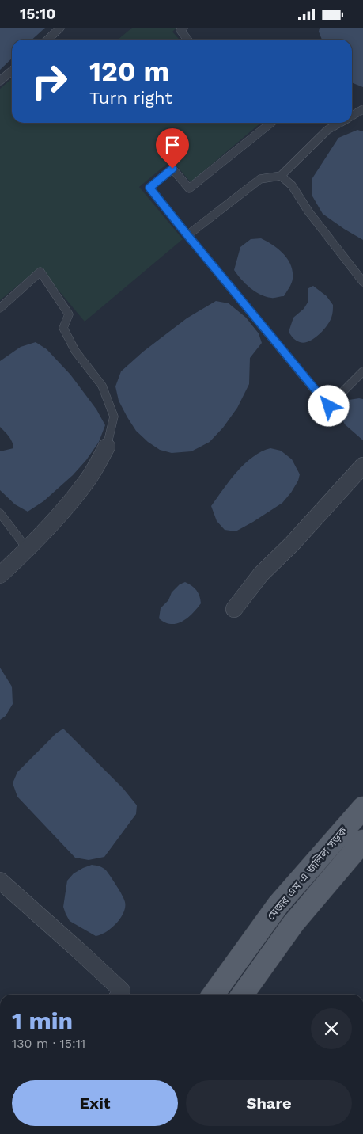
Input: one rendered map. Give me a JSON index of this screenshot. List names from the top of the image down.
{
  "streets": {
    "main road": ["মেজর এম এ জলিল সড়ক"]
  },
  "page": {
    "status": "15:10",
    "turn": ["120 m", "Turn right"],
    "heading": ["1 min", "130 m · 15:11"],
    "buttons": ["Exit", "Share"]
  }
}
